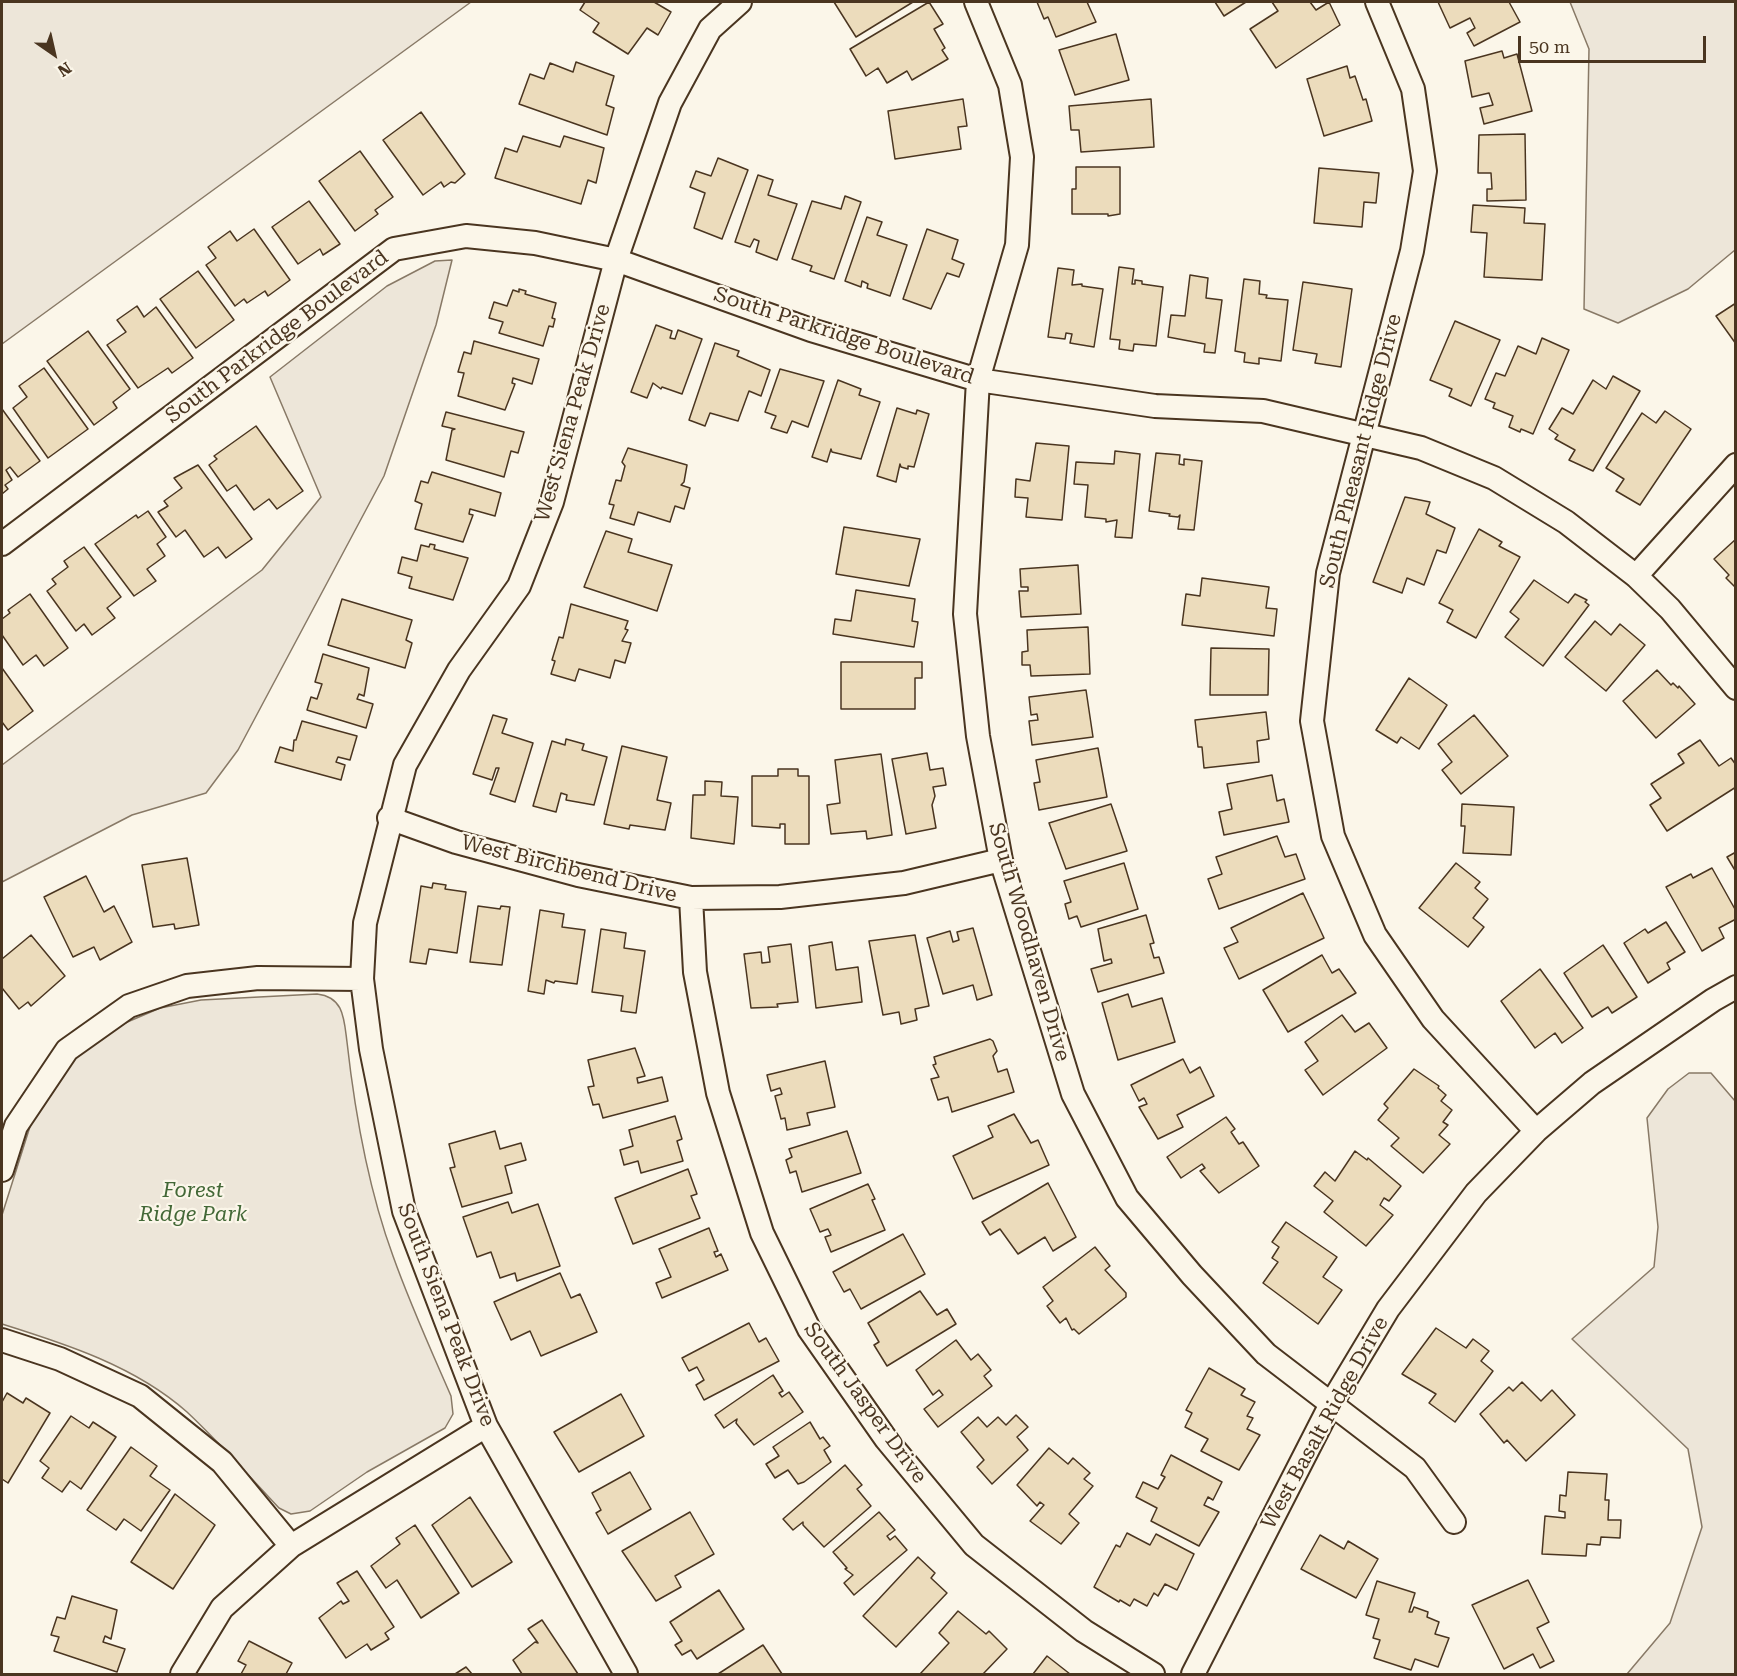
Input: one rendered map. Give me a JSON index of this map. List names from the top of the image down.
{
  "streets": {
    "street": [
      "South Parkridge Boulevard",
      "West Siena Peak Drive",
      "South Pheasant Ridge Drive",
      "West Birchbend Drive",
      "South Woodhaven Drive",
      "South Siena Peak Drive",
      "South Jasper Drive",
      "West Basalt Ridge Drive"
    ]
  },
  "crossings": [
    ["South Parkridge Boulevard", "West Siena Peak Drive"],
    ["South Parkridge Boulevard", "South Pheasant Ridge Drive"],
    ["South Parkridge Boulevard", "South Woodhaven Drive"],
    ["West Siena Peak Drive", "West Birchbend Drive"],
    ["West Siena Peak Drive", "South Siena Peak Drive"],
    ["South Pheasant Ridge Drive", "West Basalt Ridge Drive"],
    ["West Birchbend Drive", "South Woodhaven Drive"],
    ["West Birchbend Drive", "South Siena Peak Drive"],
    ["West Birchbend Drive", "South Jasper Drive"],
    ["South Woodhaven Drive", "West Basalt Ridge Drive"]
  ],
  "parks": ["Forest Ridge Park"],
  "scale_bar": "50 m",
  "north": "bottom right"
}
